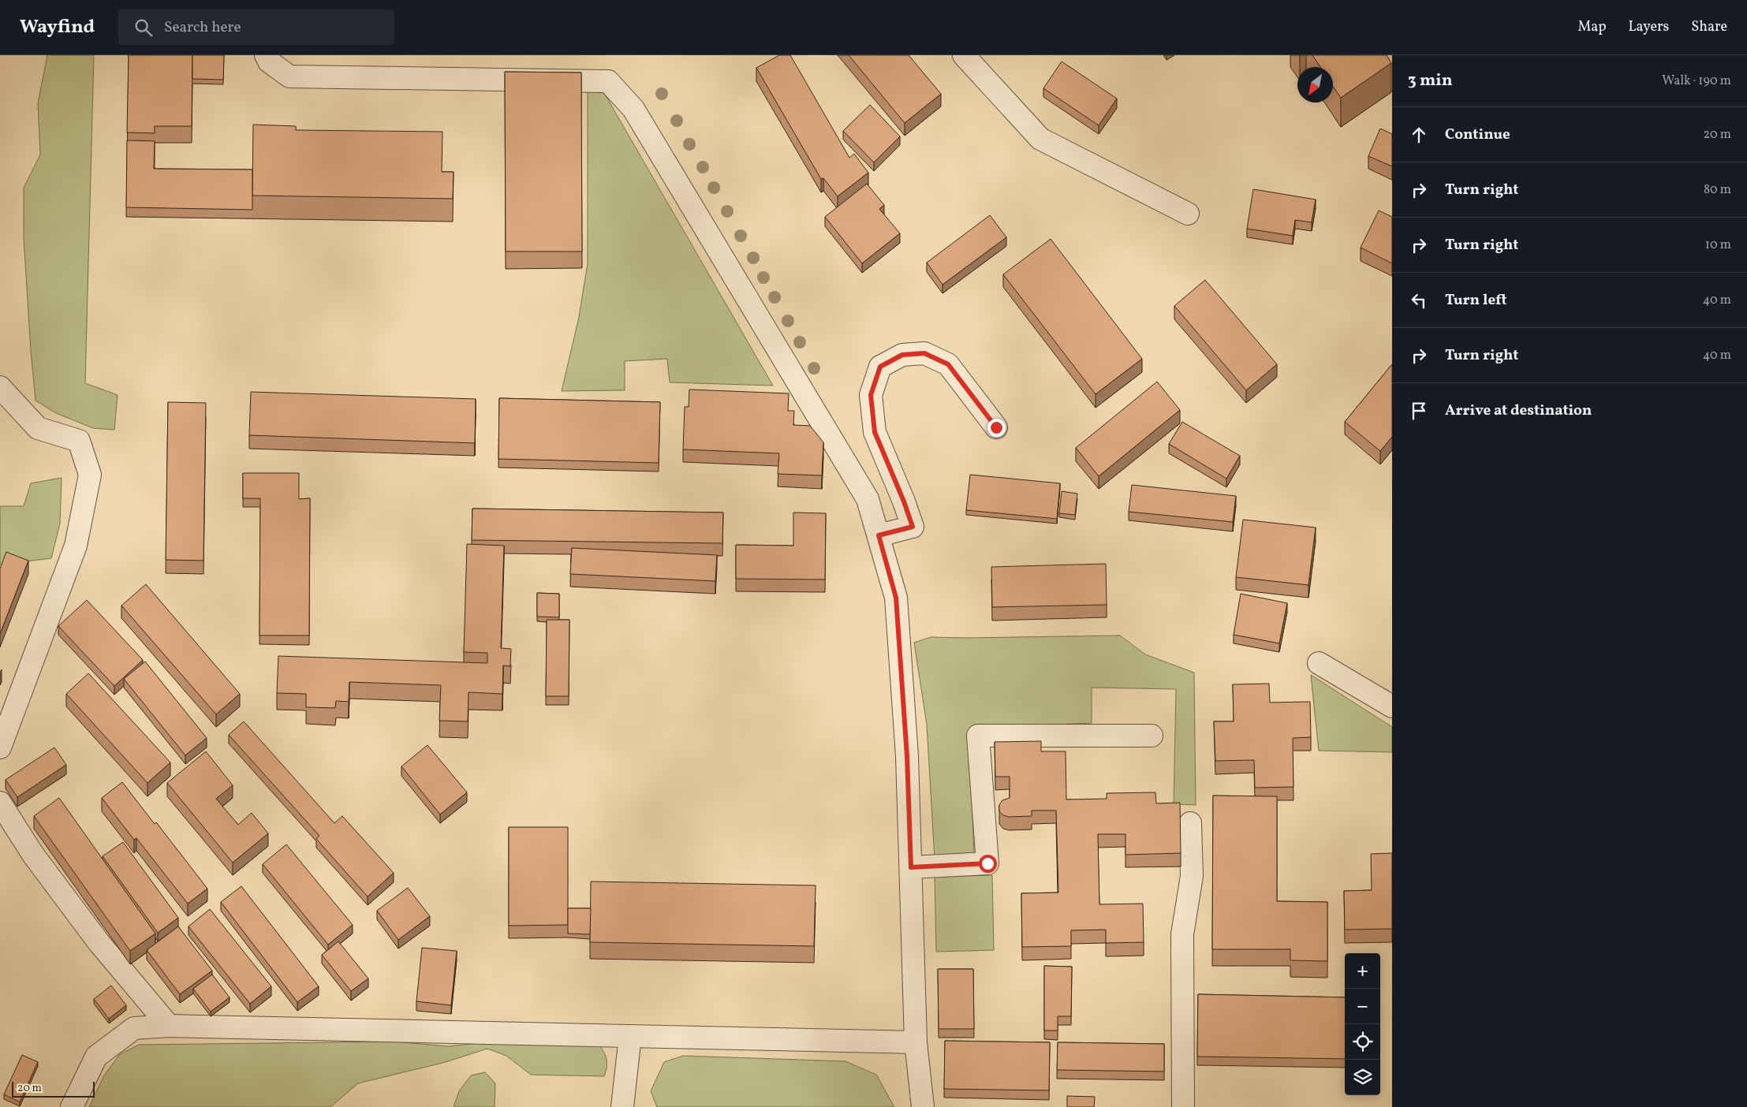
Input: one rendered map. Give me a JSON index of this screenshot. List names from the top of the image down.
{
  "scale_bar": "20 m",
  "north": "bottom left",
  "page": {
    "header": "Wayfind",
    "search": "Search here",
    "nav": ["Map", "Layers", "Share"],
    "heading": ["3 min", "Walk · 190 m"],
    "list": [
      ["Continue", "20 m"],
      ["Turn right", "80 m"],
      ["Turn right", "10 m"],
      ["Turn left", "40 m"],
      ["Turn right", "40 m"],
      "Arrive at destination"
    ],
    "map_buttons": ["+", "−"],
    "scale": "20 m"
  }
}
